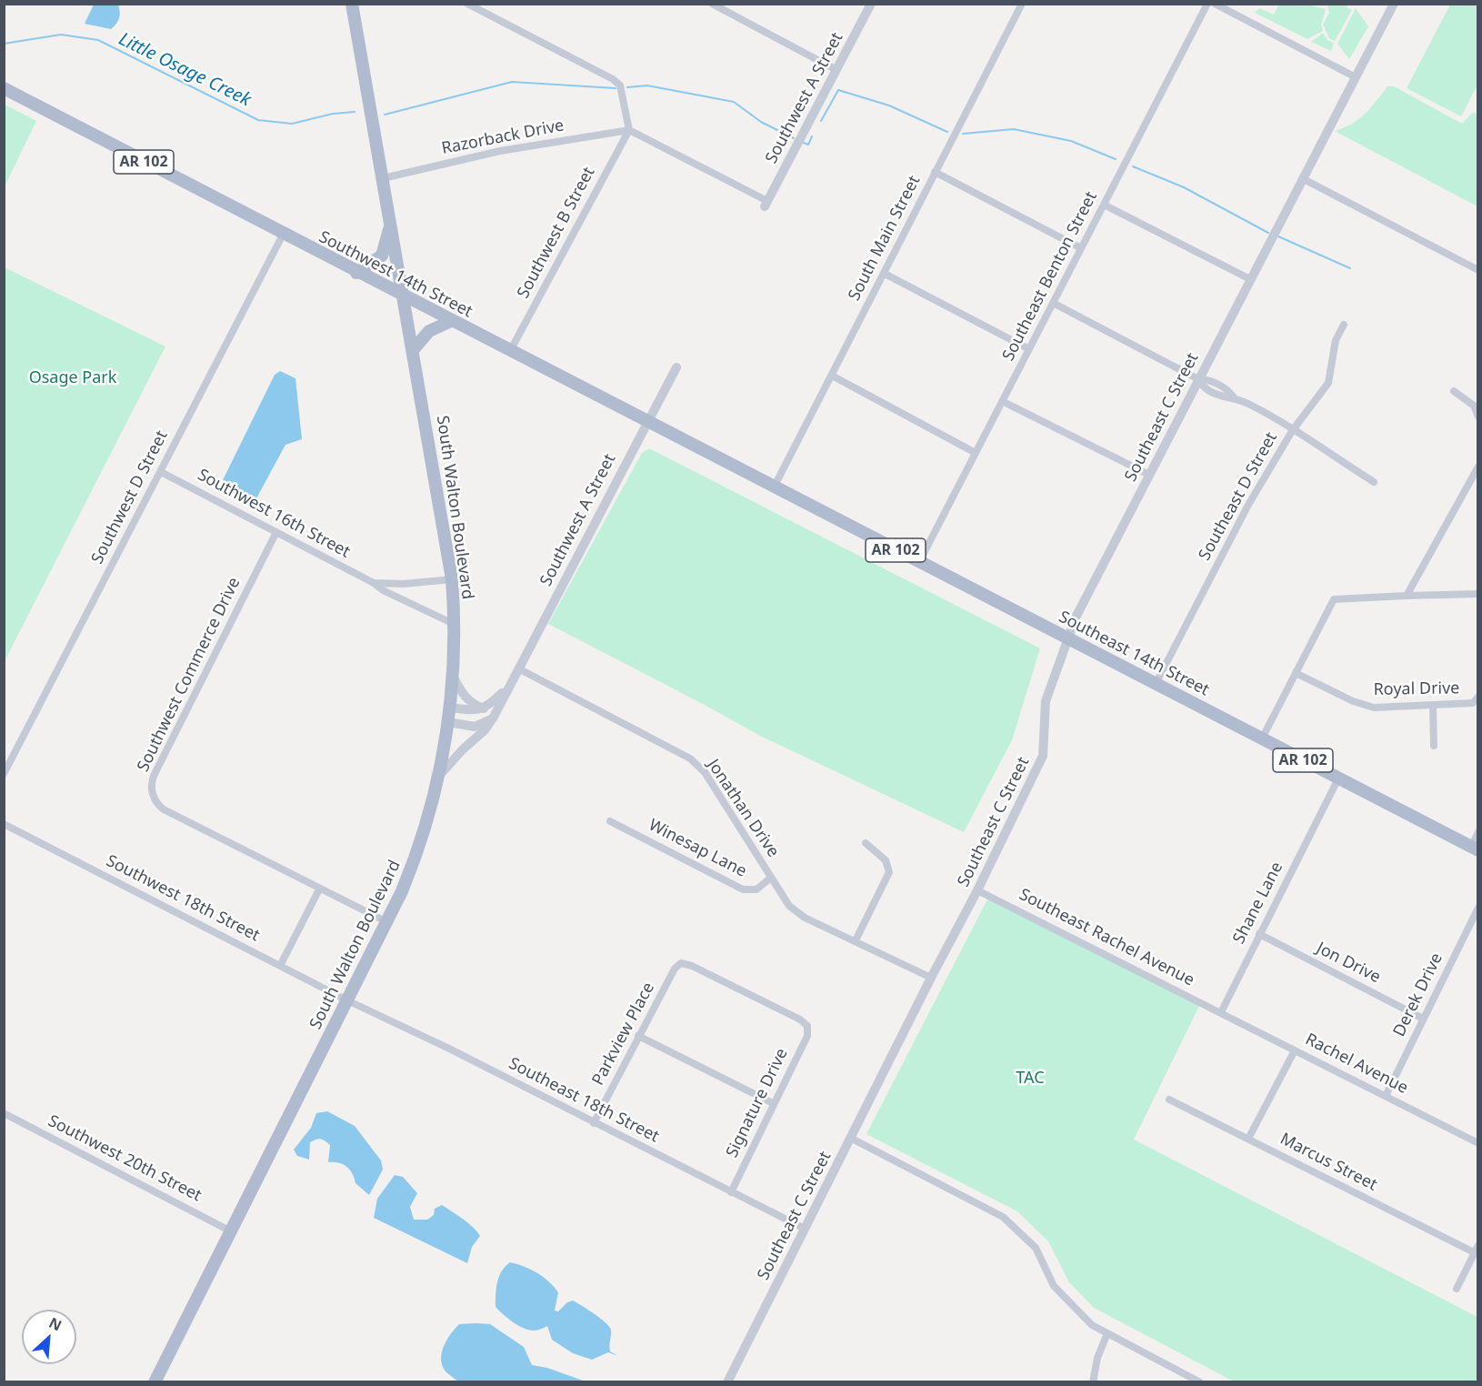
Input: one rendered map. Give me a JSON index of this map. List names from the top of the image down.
{
  "streets": {
    "main road": [
      "AR 102",
      "Southwest 14th Street",
      "South Walton Boulevard",
      "Southeast 14th Street"
    ],
    "street": [
      "Southwest A Street",
      "Razorback Drive",
      "Southwest B Street",
      "South Main Street",
      "Southeast Benton Street",
      "Southeast C Street",
      "Southeast D Street",
      "Southwest D Street",
      "Southwest 16th Street",
      "Southwest Commerce Drive",
      "Royal Drive",
      "Jonathan Drive",
      "Winesap Lane",
      "Southwest 18th Street",
      "Shane Lane",
      "Southeast Rachel Avenue",
      "Jon Drive",
      "Derek Drive",
      "Parkview Place",
      "Rachel Avenue",
      "Southeast 18th Street",
      "Signature Drive",
      "Southwest 20th Street",
      "Marcus Street"
    ]
  },
  "crossings": [
    ["Southwest A Street", "Southwest 14th Street"],
    ["Southwest A Street", "South Walton Boulevard"],
    ["Southwest A Street", "Jonathan Drive"],
    ["Razorback Drive", "Southwest B Street"],
    ["Razorback Drive", "South Walton Boulevard"],
    ["Southwest B Street", "Southwest 14th Street"],
    ["South Main Street", "Southwest 14th Street"],
    ["South Main Street", "Southeast 14th Street"],
    ["Southwest 14th Street", "Southwest D Street"],
    ["Southwest 14th Street", "South Walton Boulevard"],
    ["Southwest 14th Street", "Southeast 14th Street"],
    ["Southeast Benton Street", "Southeast 14th Street"],
    ["Southeast C Street", "Southeast 14th Street"],
    ["Southeast C Street", "Jonathan Drive"],
    ["Southeast C Street", "Southeast Rachel Avenue"],
    ["Southeast C Street", "Southeast 18th Street"],
    ["Southeast D Street", "Southeast 14th Street"],
    ["Southwest D Street", "Southwest 16th Street"],
    ["South Walton Boulevard", "Southwest 16th Street"],
    ["South Walton Boulevard", "Southwest Commerce Drive"],
    ["South Walton Boulevard", "Southwest 18th Street"],
    ["South Walton Boulevard", "Southeast 18th Street"],
    ["South Walton Boulevard", "Southwest 20th Street"],
    ["Southwest 16th Street", "Southwest Commerce Drive"],
    ["Southeast 14th Street", "Shane Lane"],
    ["Jonathan Drive", "Winesap Lane"],
    ["Southwest 18th Street", "Southeast 18th Street"],
    ["Shane Lane", "Southeast Rachel Avenue"],
    ["Shane Lane", "Jon Drive"],
    ["Shane Lane", "Rachel Avenue"],
    ["Southeast Rachel Avenue", "Rachel Avenue"],
    ["Jon Drive", "Derek Drive"],
    ["Derek Drive", "Rachel Avenue"],
    ["Parkview Place", "Southeast 18th Street"],
    ["Parkview Place", "Signature Drive"],
    ["Southeast 18th Street", "Signature Drive"]
  ],
  "water": ["Little Osage Creek"],
  "parks": ["Osage Park", "TAC"],
  "north": "top right"
}
